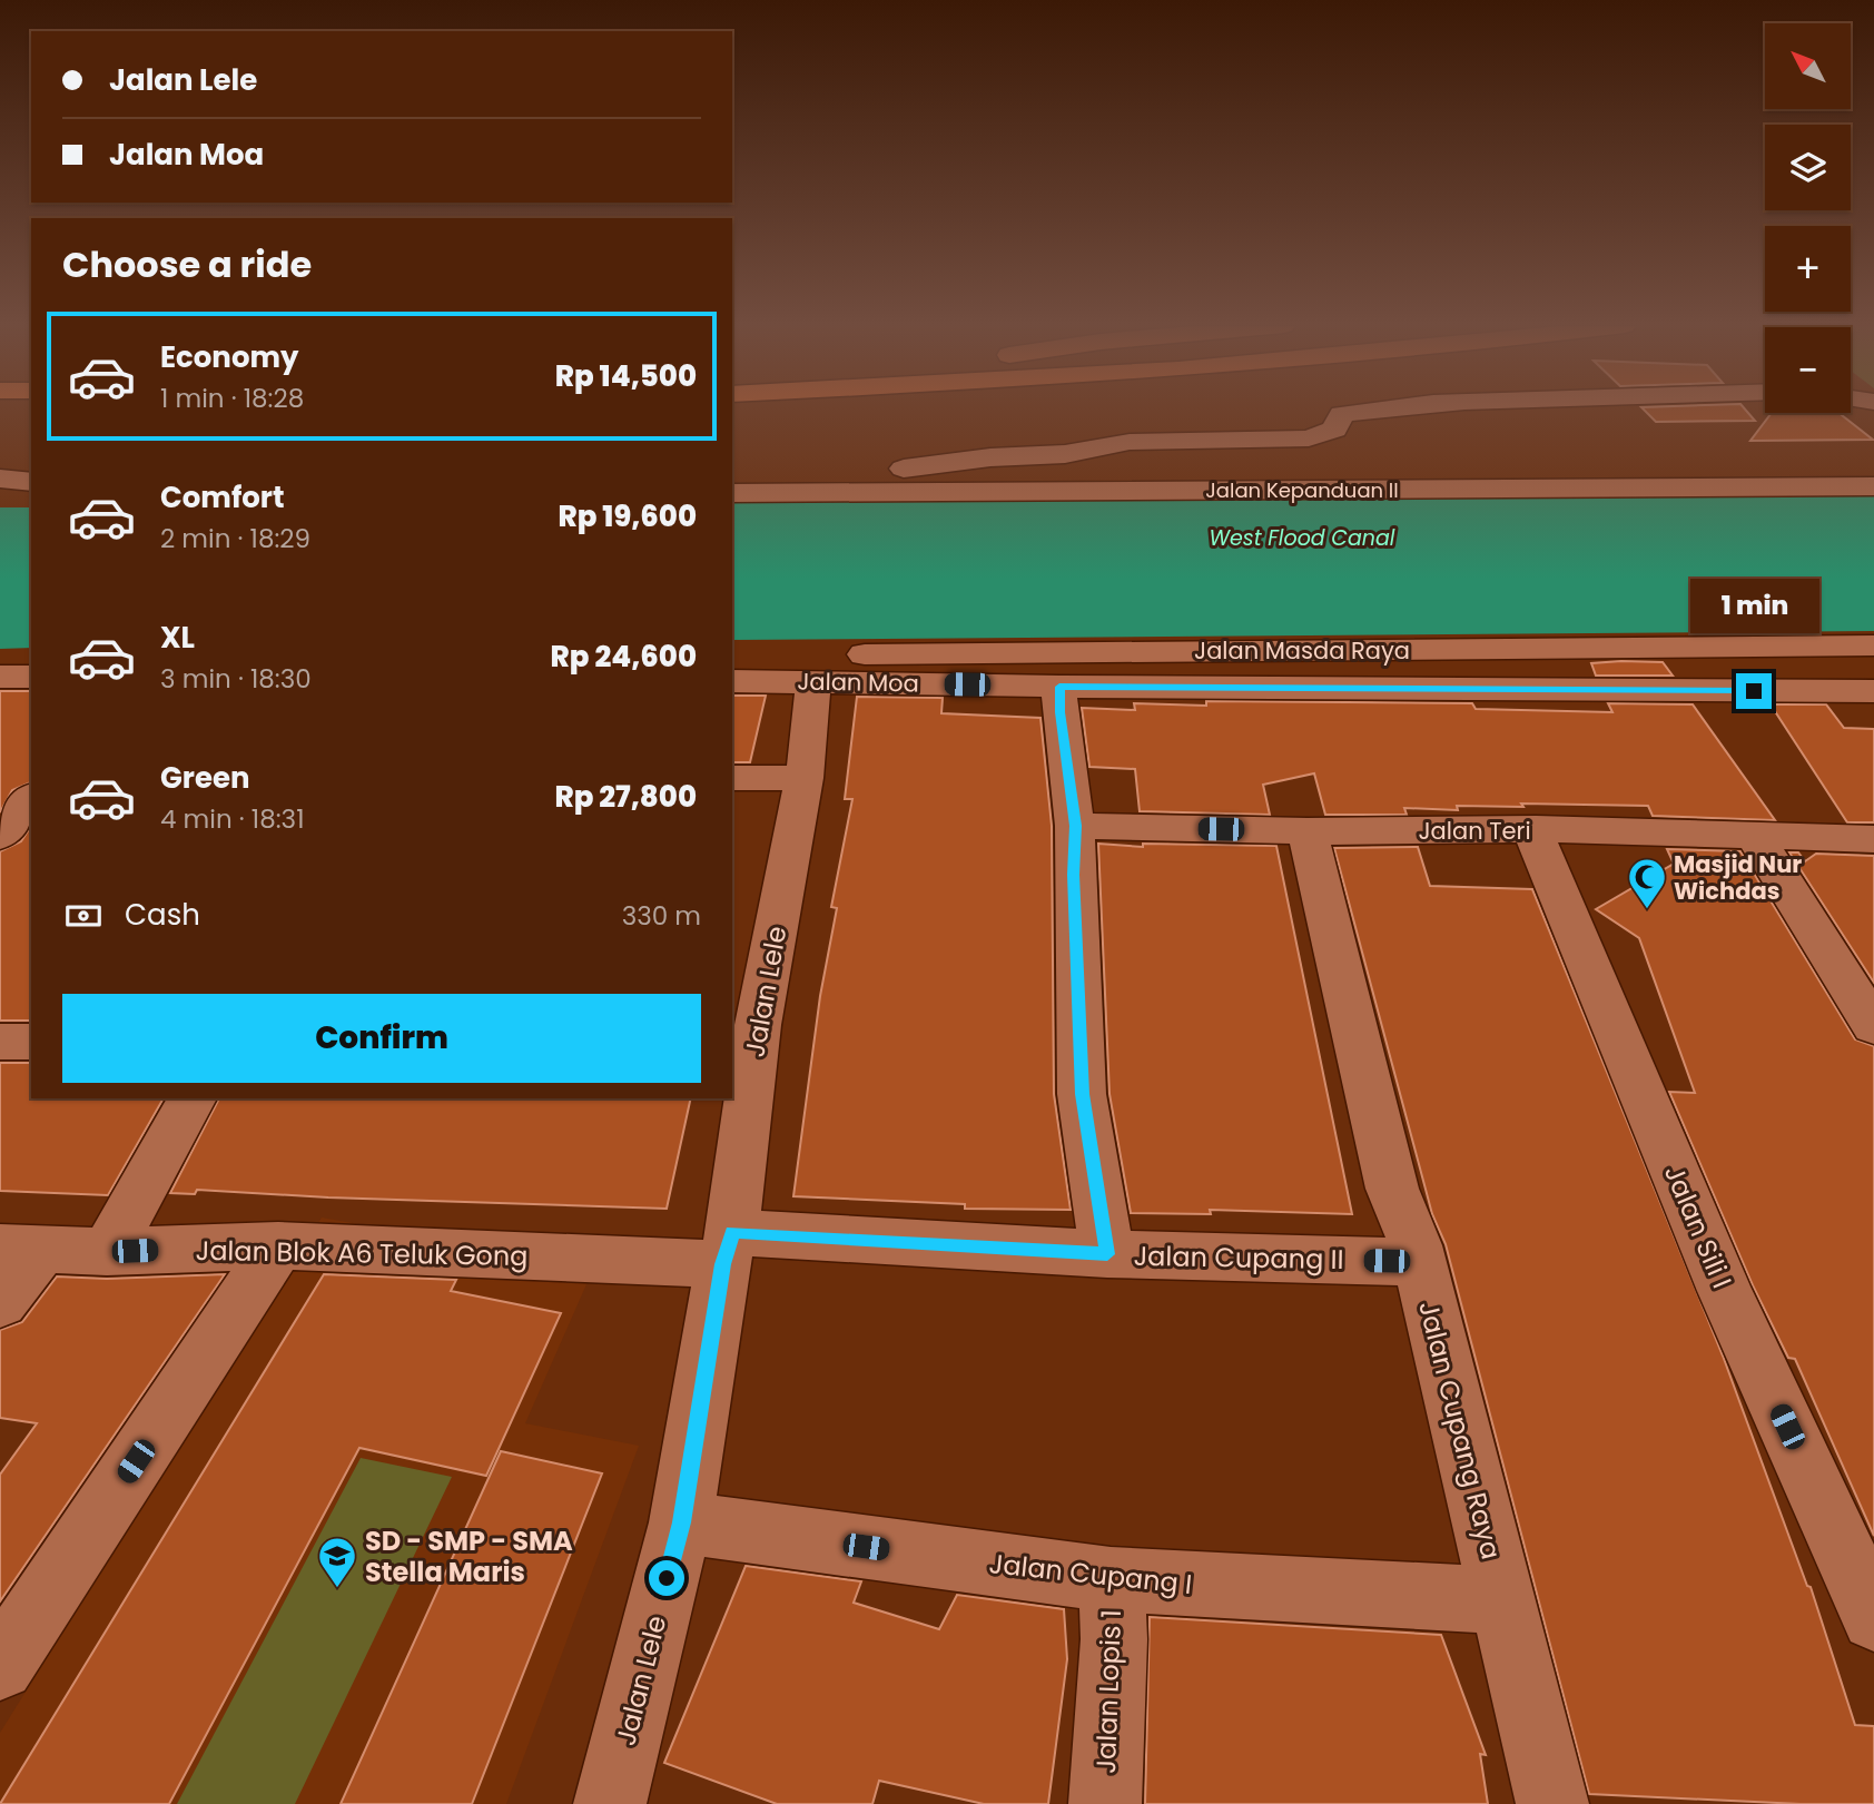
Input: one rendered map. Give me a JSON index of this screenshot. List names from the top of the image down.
{
  "streets": {
    "street": [
      "Jalan Kepanduan II",
      "Jalan Masda Raya",
      "Jalan Moa",
      "Jalan Teri",
      "Jalan Lele",
      "Jalan Sili I",
      "Jalan Blok A6 Teluk Gong",
      "Jalan Cupang II",
      "Jalan Cupang Raya",
      "Jalan Cupang I",
      "Jalan Lopis 1"
    ]
  },
  "crossings": [
    ["Jalan Moa", "Jalan Lele"],
    ["Jalan Teri", "Jalan Sili I"],
    ["Jalan Teri", "Jalan Cupang Raya"],
    ["Jalan Lele", "Jalan Blok A6 Teluk Gong"],
    ["Jalan Lele", "Jalan Cupang II"],
    ["Jalan Lele", "Jalan Cupang I"],
    ["Jalan Blok A6 Teluk Gong", "Jalan Cupang II"],
    ["Jalan Cupang II", "Jalan Cupang Raya"],
    ["Jalan Cupang Raya", "Jalan Cupang I"],
    ["Jalan Cupang I", "Jalan Lopis 1"]
  ],
  "water": ["West Flood Canal"],
  "places": {
    "mosque": ["Masjid Nur Wichdas"],
    "school or university": ["SD - SMP - SMA Stella Maris"]
  },
  "north": "top left",
  "page": {
    "map_buttons": ["+", "−"],
    "banner": ["Jalan Lele", "Jalan Moa"],
    "heading": "Choose a ride",
    "list": [
      {
        "name": "Economy",
        "note": "1 min · 18:28",
        "value": "Rp 14,500"
      },
      {
        "name": "Comfort",
        "note": "2 min · 18:29",
        "value": "Rp 19,600"
      },
      {
        "name": "XL",
        "note": "3 min · 18:30",
        "value": "Rp 24,600"
      },
      {
        "name": "Green",
        "note": "4 min · 18:31",
        "value": "Rp 27,800"
      }
    ],
    "bubble": "1 min",
    "pay": ["Cash", "330 m"],
    "buttons": "Confirm"
  }
}
